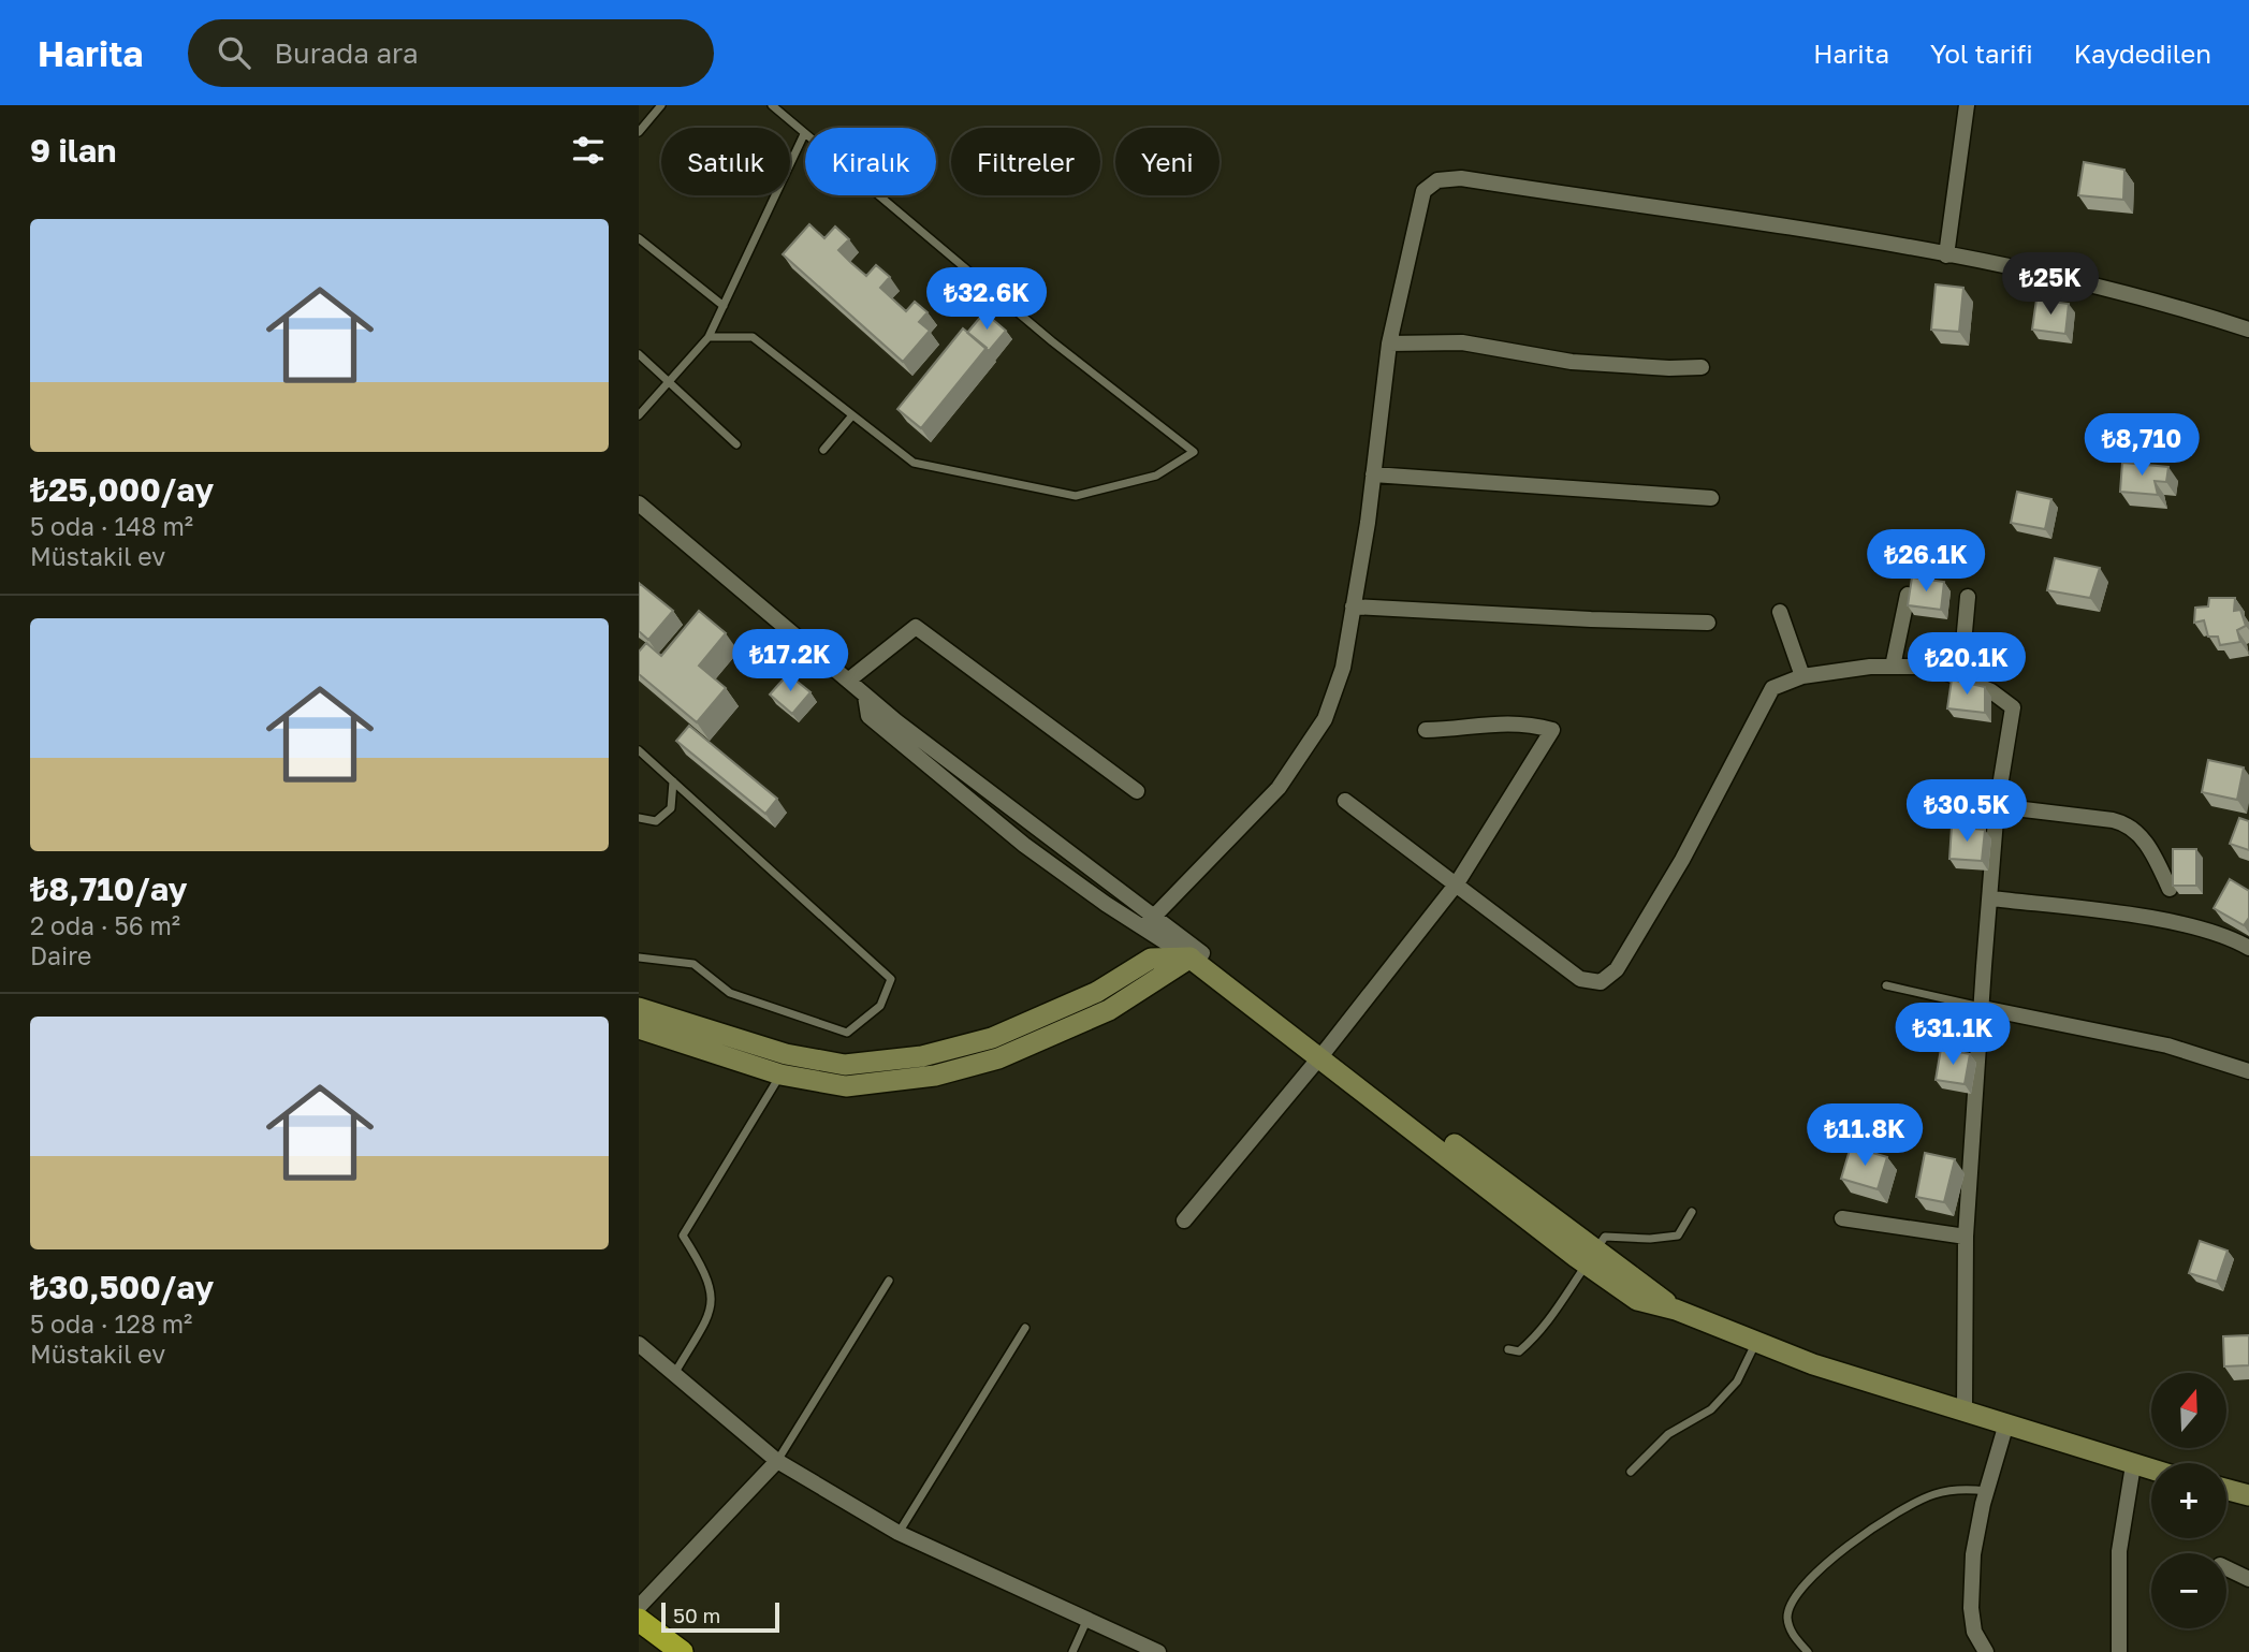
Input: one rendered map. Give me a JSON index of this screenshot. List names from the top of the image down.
{
  "scale_bar": "50 m",
  "north": "top",
  "page": {
    "header": "Harita",
    "search": "Burada ara",
    "nav": ["Harita", "Yol tarifi", "Kaydedilen"],
    "heading": "9 ilan",
    "chip": [
      "Satılık",
      "Kiralık",
      "Filtreler",
      "Yeni"
    ],
    "list": [
      {
        "name": "₺25,000/ay",
        "note": "5 oda · 148 m² · Müstakil ev"
      },
      {
        "name": "₺8,710/ay",
        "note": "2 oda · 56 m² · Daire"
      },
      {
        "name": "₺30,500/ay",
        "note": "5 oda · 128 m² · Müstakil ev"
      }
    ],
    "price": [
      "₺25K",
      "₺32.6K",
      "₺8,710",
      "₺26.1K",
      "₺17.2K",
      "₺20.1K",
      "₺30.5K",
      "₺31.1K",
      "₺11.8K"
    ],
    "map_buttons": ["+", "−"],
    "scale": "50 m"
  }
}
